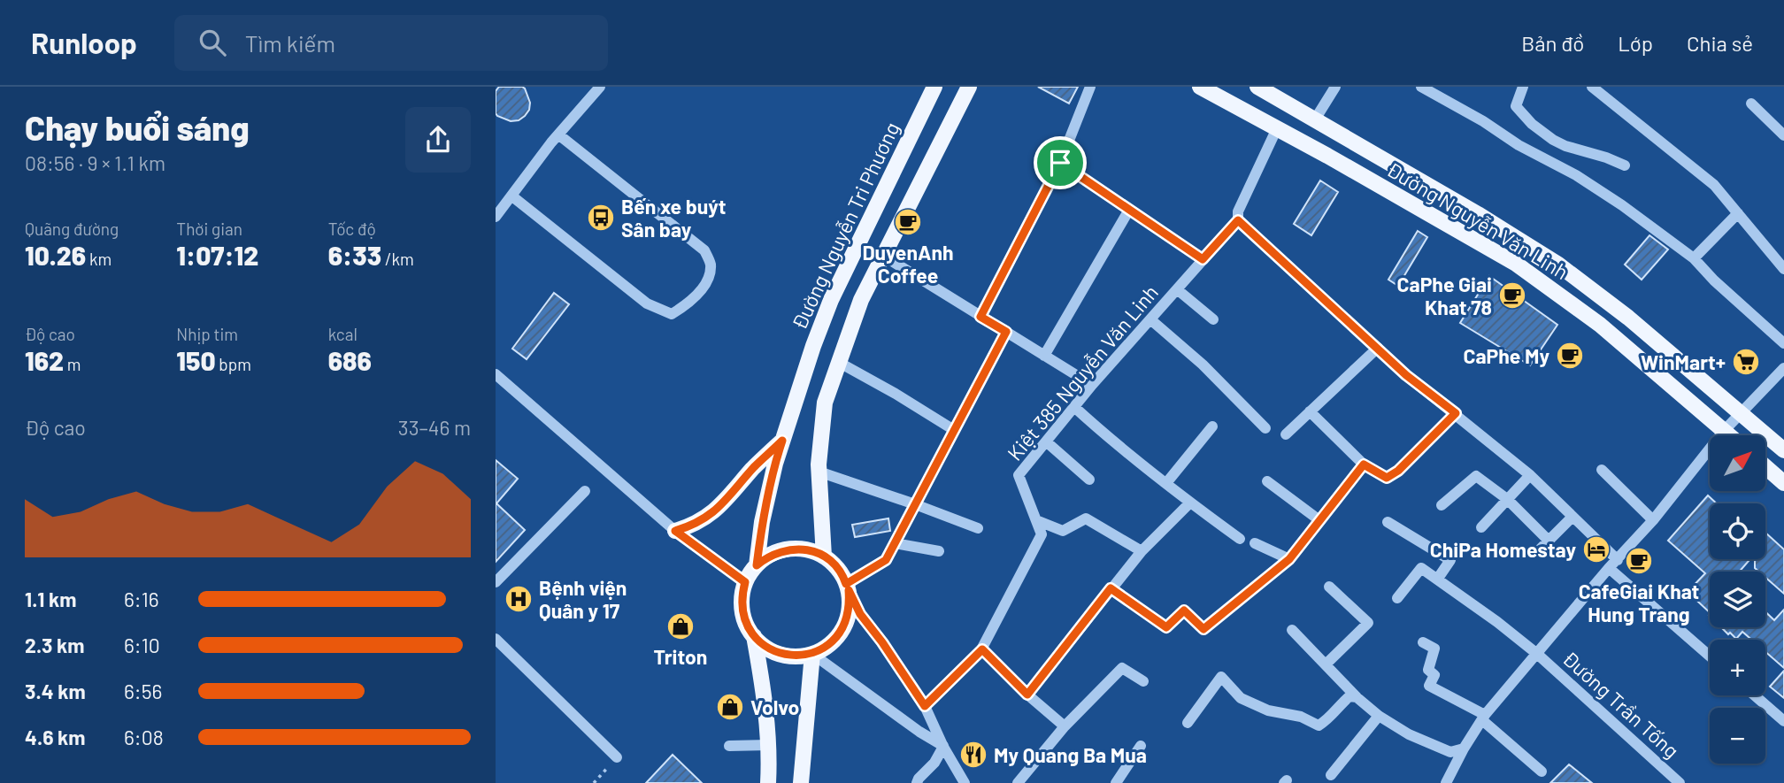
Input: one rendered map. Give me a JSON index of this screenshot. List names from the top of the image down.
{
  "streets": {
    "main road": ["Đường Nguyễn Văn Linh", "Đường Nguyễn Tri Phương"],
    "street": ["Kiệt 385 Nguyễn Văn Linh", "Đường Trần Tống"]
  },
  "crossings": [
    ["Đường Nguyễn Văn Linh", "Kiệt 385 Nguyễn Văn Linh"]
  ],
  "places": {
    "bus stop": ["Bến xe buýt Sân bay"],
    "cafe": [
      "DuyenAnh Coffee",
      "CaPhe Giai Khat 78",
      "CaPhe My",
      "CafeGiai Khat Hung Trang"
    ],
    "supermarket": ["WinMart+"],
    "hotel": ["ChiPa Homestay"],
    "hospital": ["Bệnh viện Quân y 17"],
    "shop": ["Triton", "Volvo"],
    "restaurant": ["My Quang Ba Mua"]
  },
  "north": "top right",
  "page": {
    "header": "Runloop",
    "search": "Tìm kiếm",
    "nav": ["Bản đồ", "Lớp", "Chia sẻ"],
    "heading": ["Chạy buổi sáng", "08:56 · 9 × 1.1 km"],
    "stats": [
      ["Quãng đường", "10.26 km"],
      ["Thời gian", "1:07:12"],
      ["Tốc độ", "6:33 /km"],
      ["Độ cao", "162 m"],
      ["Nhịp tim", "150 bpm"],
      ["kcal", "686"]
    ],
    "chart": ["Độ cao", "33–46 m"],
    "map_buttons": ["+", "−"],
    "list": [
      {
        "name": "1.1 km",
        "note": "6:16"
      },
      {
        "name": "2.3 km",
        "note": "6:10"
      },
      {
        "name": "3.4 km",
        "note": "6:56"
      },
      {
        "name": "4.6 km",
        "note": "6:08"
      }
    ]
  }
}
